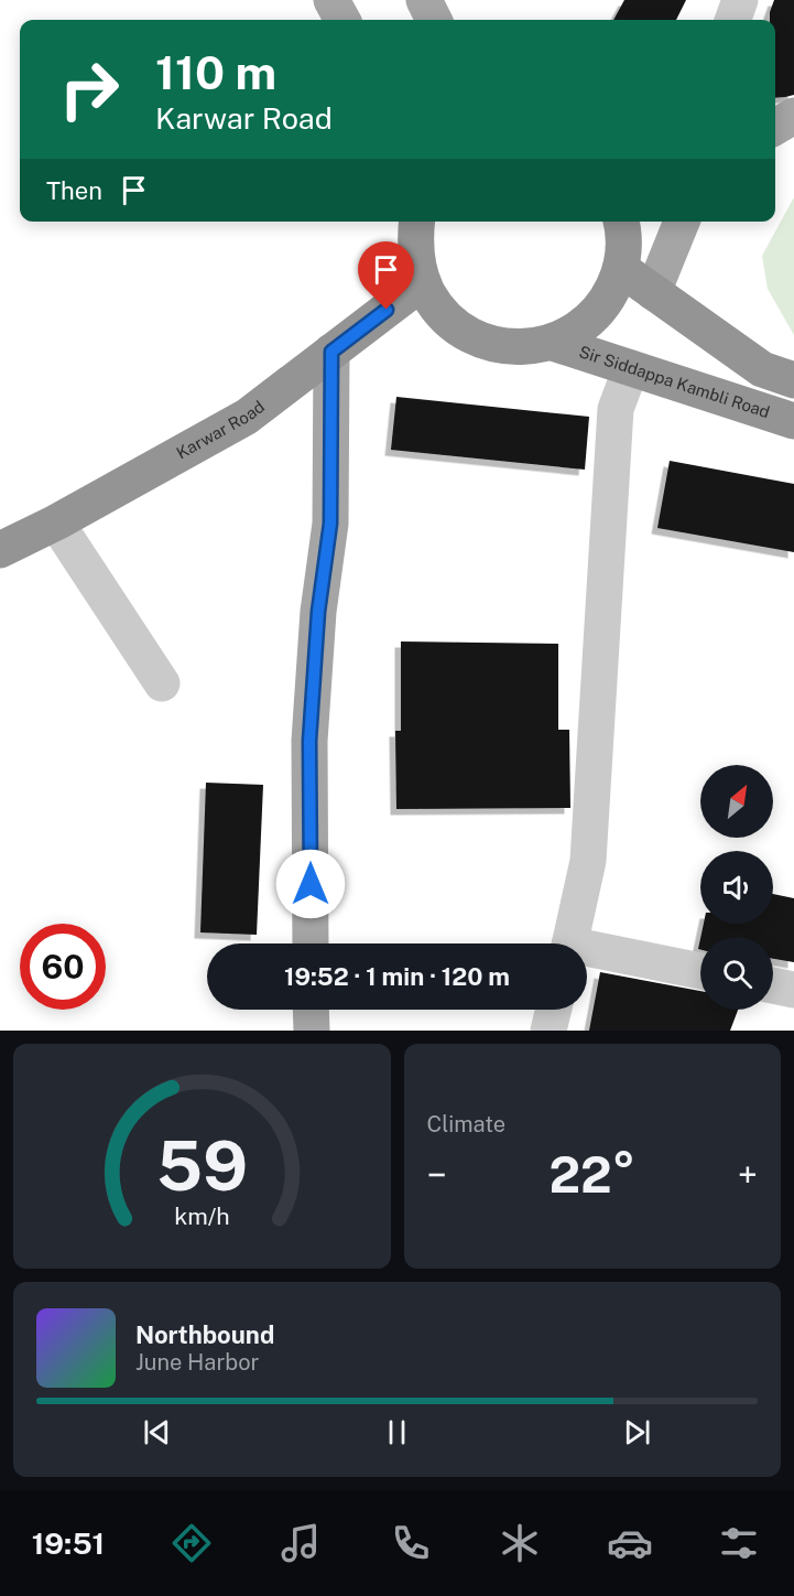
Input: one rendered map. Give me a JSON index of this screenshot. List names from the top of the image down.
{
  "streets": {
    "highway": ["Sir Siddappa Kambli Road", "Karwar Road"]
  },
  "north": "top right",
  "page": {
    "turn": ["110 m", "Karwar Road"],
    "then": "Then",
    "limit": "60",
    "trip": "19:52 · 1 min · 120 m",
    "tile": "Climate",
    "heat": ["−", "22°", "+"],
    "song": ["Northbound", "June Harbor"],
    "tabs": "19:51",
    "gauge": ["59", "km/h"]
  }
}
